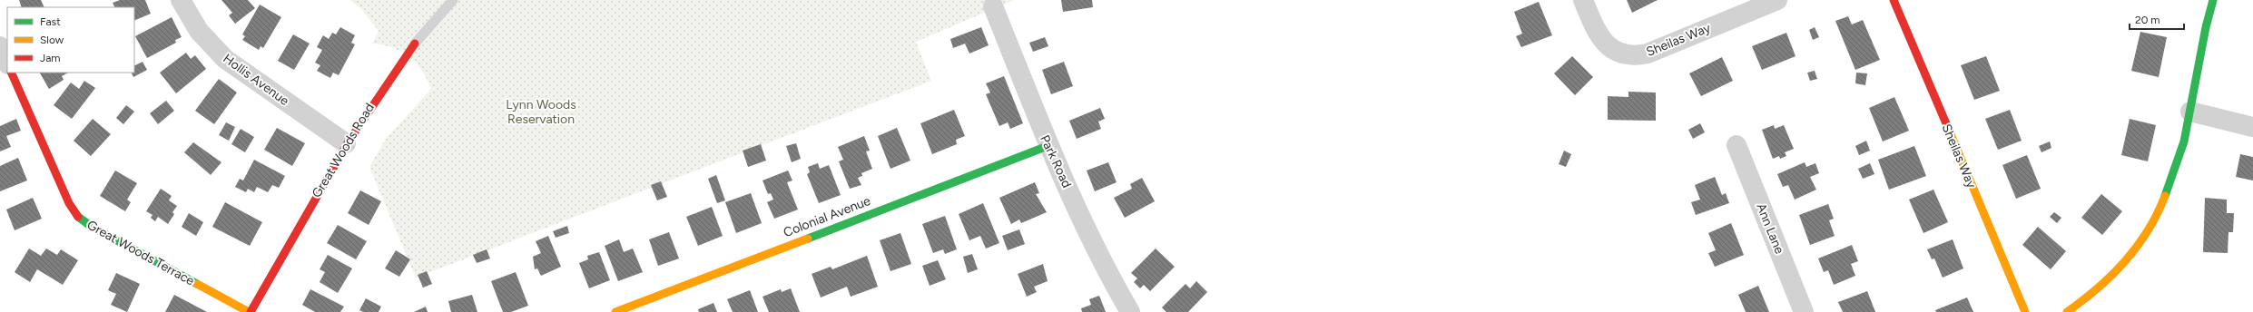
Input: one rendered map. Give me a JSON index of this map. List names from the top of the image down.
{
  "streets": {
    "street": [
      "Sheilas Way",
      "Hollis Avenue",
      "Great Woods Road",
      "Park Road",
      "Colonial Avenue",
      "Ann Lane",
      "Great Woods Terrace"
    ]
  },
  "crossings": [
    ["Hollis Avenue", "Great Woods Road"],
    ["Great Woods Road", "Great Woods Terrace"],
    ["Park Road", "Colonial Avenue"]
  ],
  "parks": ["Lynn Woods Reservation"],
  "legend": ["Fast", "Slow", "Jam"],
  "scale_bar": "20 m"
}
